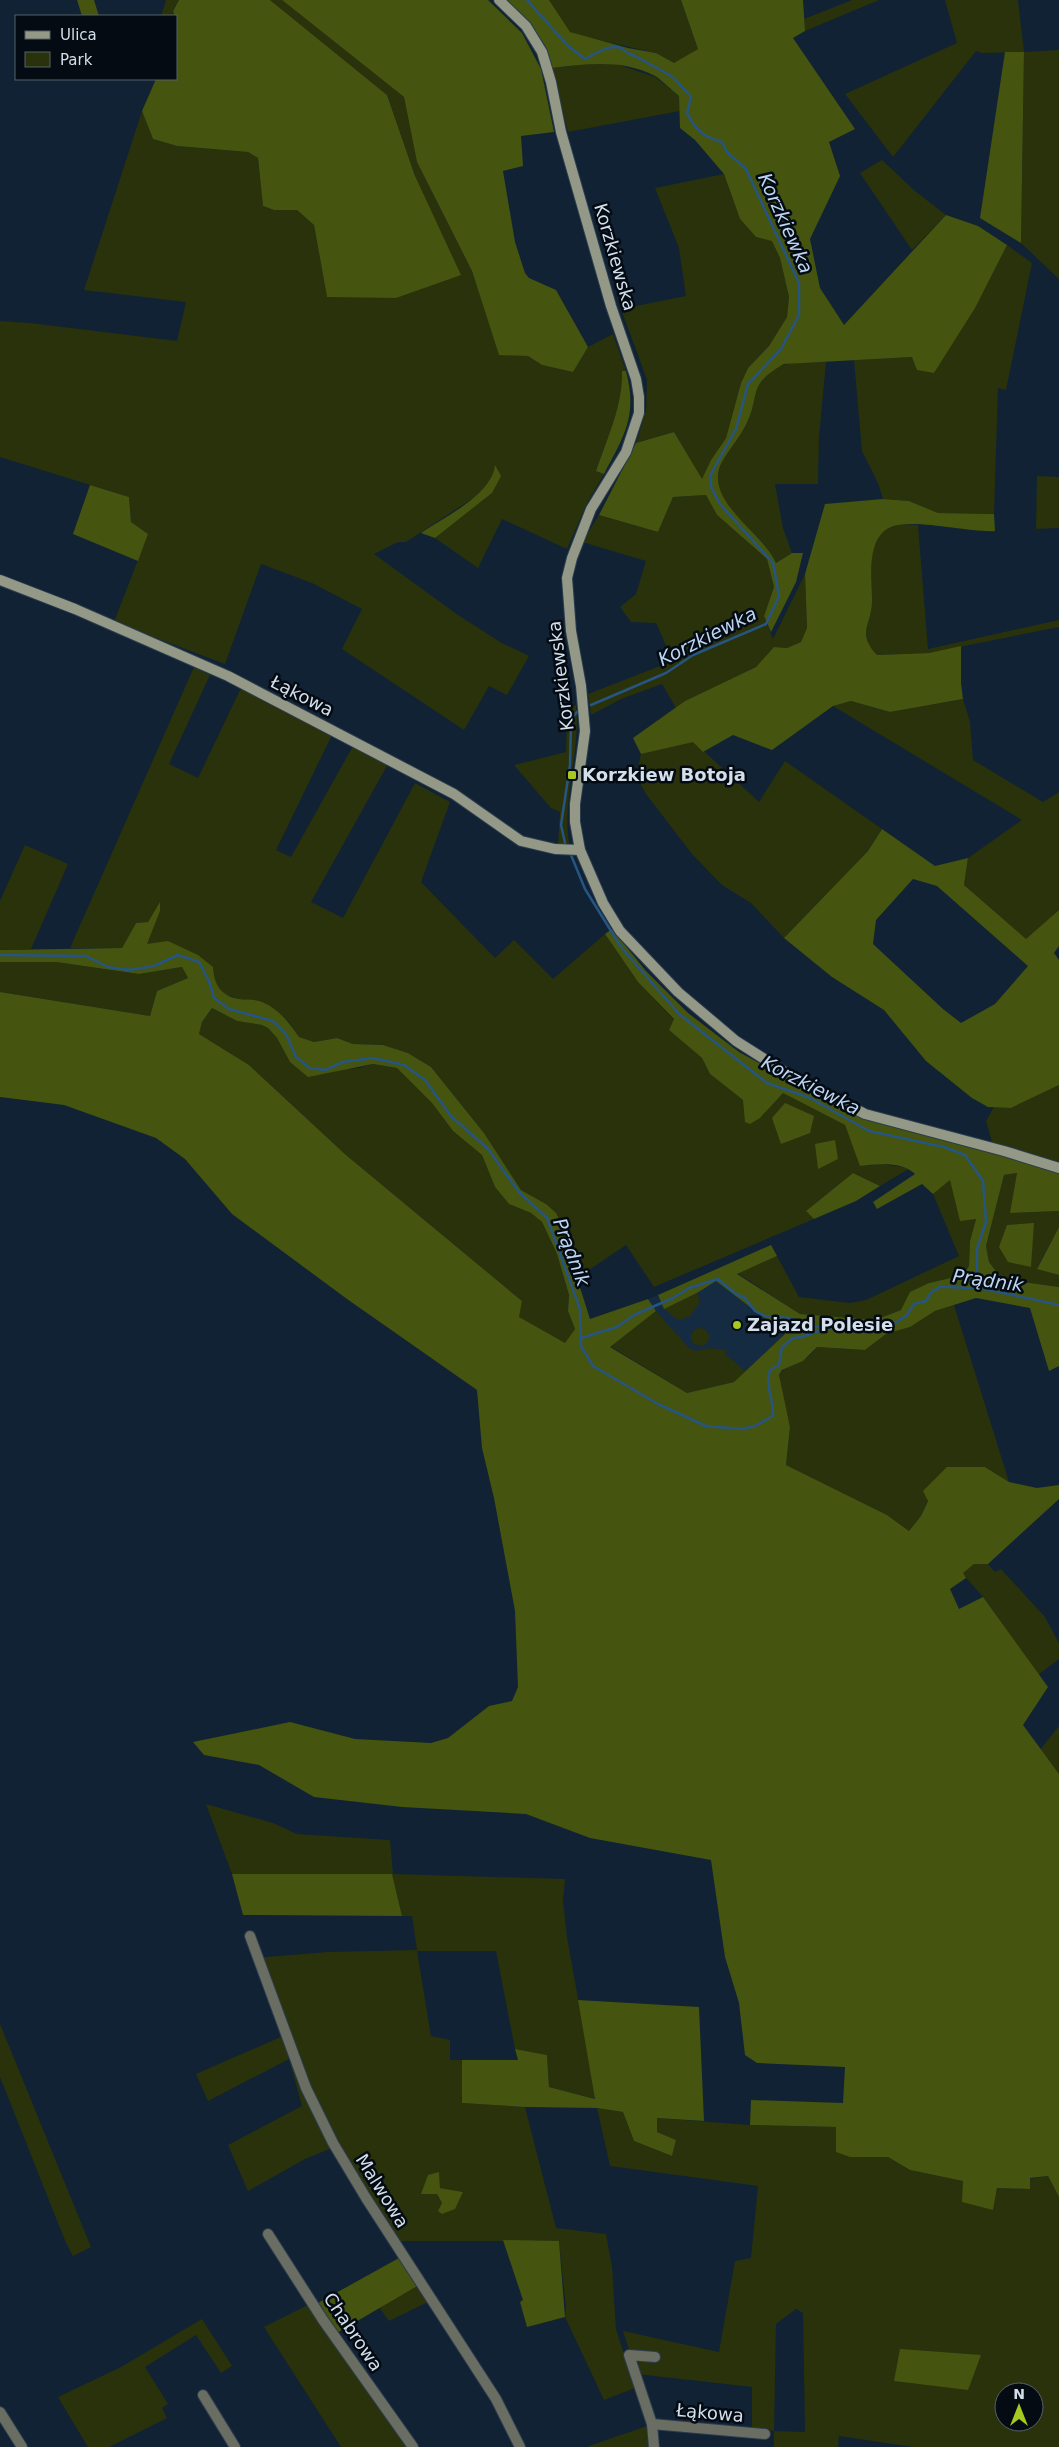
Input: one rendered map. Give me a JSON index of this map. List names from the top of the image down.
{
  "streets": {
    "street": [
      "Korzkiewska",
      "Łąkowa",
      "Malwowa",
      "Chabrowa"
    ]
  },
  "crossings": [
    ["Korzkiewska", "Łąkowa"]
  ],
  "water": ["Korzkiewka", "Prądnik"],
  "places": {
    "transit": ["Korzkiew Botoja"],
    "other": ["Zajazd Polesie"]
  },
  "legend": ["Ulica", "Park"],
  "north": "top"
}
